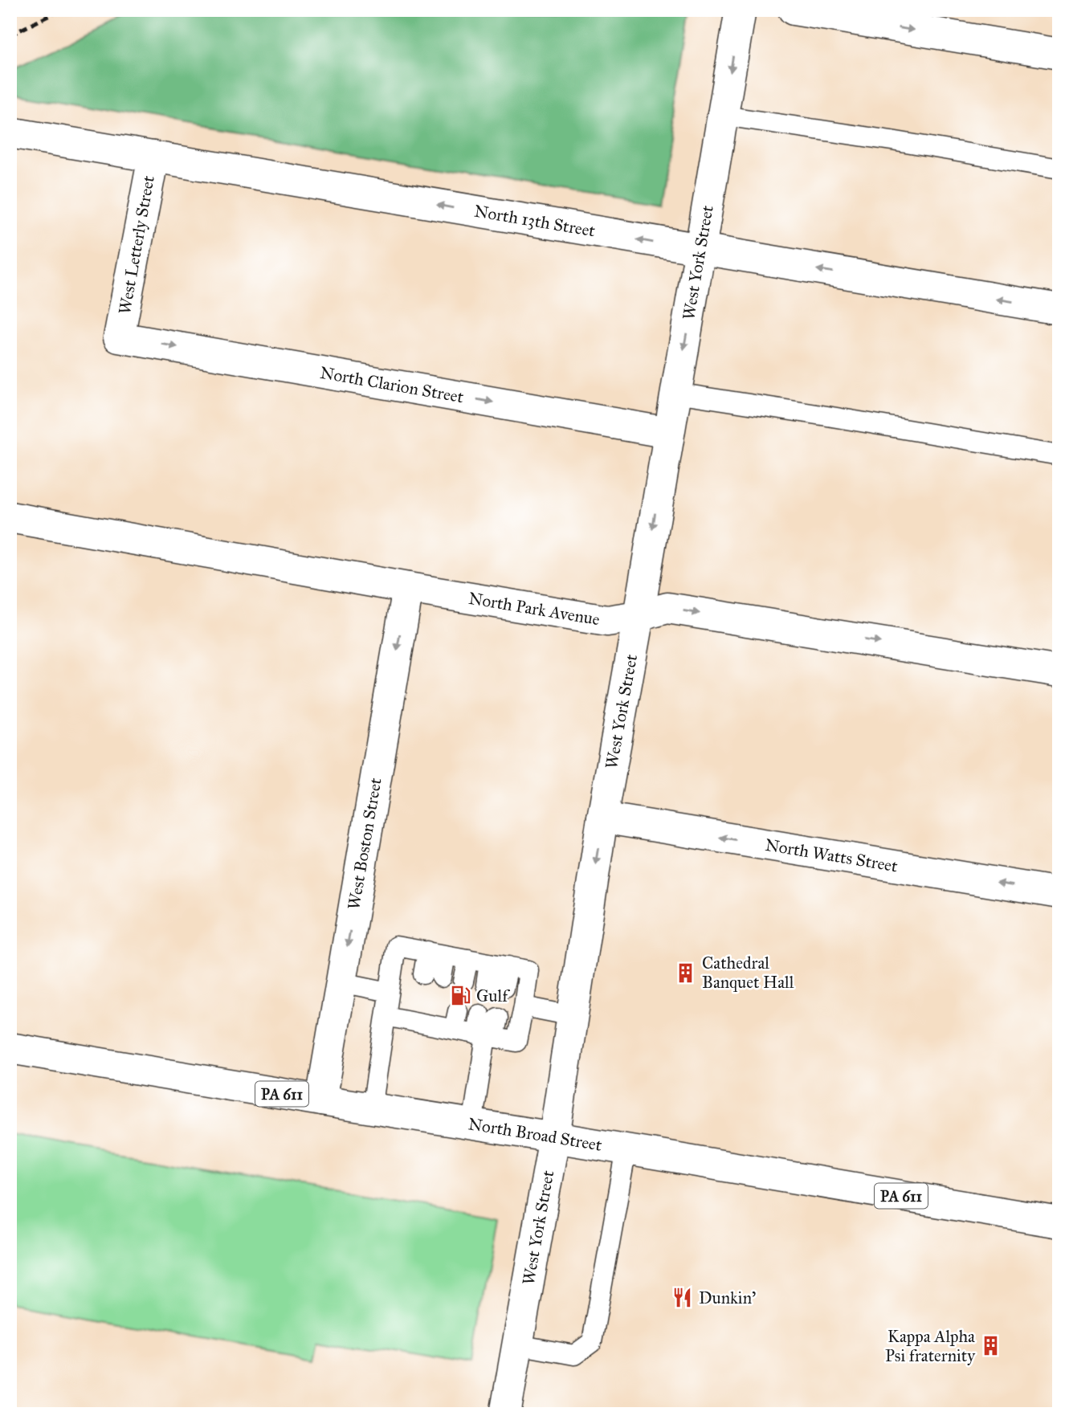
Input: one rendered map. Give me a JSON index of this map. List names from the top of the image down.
{
  "streets": {
    "street": [
      "North 13th Street",
      "West Letterly Street",
      "West York Street",
      "North Clarion Street",
      "North Park Avenue",
      "West Boston Street",
      "North Watts Street",
      "PA 611",
      "North Broad Street"
    ]
  },
  "crossings": [
    ["North 13th Street", "West Letterly Street"],
    ["North 13th Street", "West York Street"],
    ["West Letterly Street", "North Clarion Street"],
    ["West York Street", "North Clarion Street"],
    ["West York Street", "North Park Avenue"],
    ["West York Street", "North Watts Street"],
    ["West York Street", "North Broad Street"],
    ["North Park Avenue", "West Boston Street"],
    ["West Boston Street", "North Broad Street"]
  ],
  "one_way": [
    "North 13th Street",
    "West York Street",
    "North Clarion Street",
    "North Park Avenue",
    "West Boston Street",
    "North Watts Street"
  ],
  "places": {
    "building": ["Cathedral Banquet Hall", "Kappa Alpha Psi fraternity"],
    "fuel station": ["Gulf"],
    "restaurant": ["Dunkin'"]
  }
}
